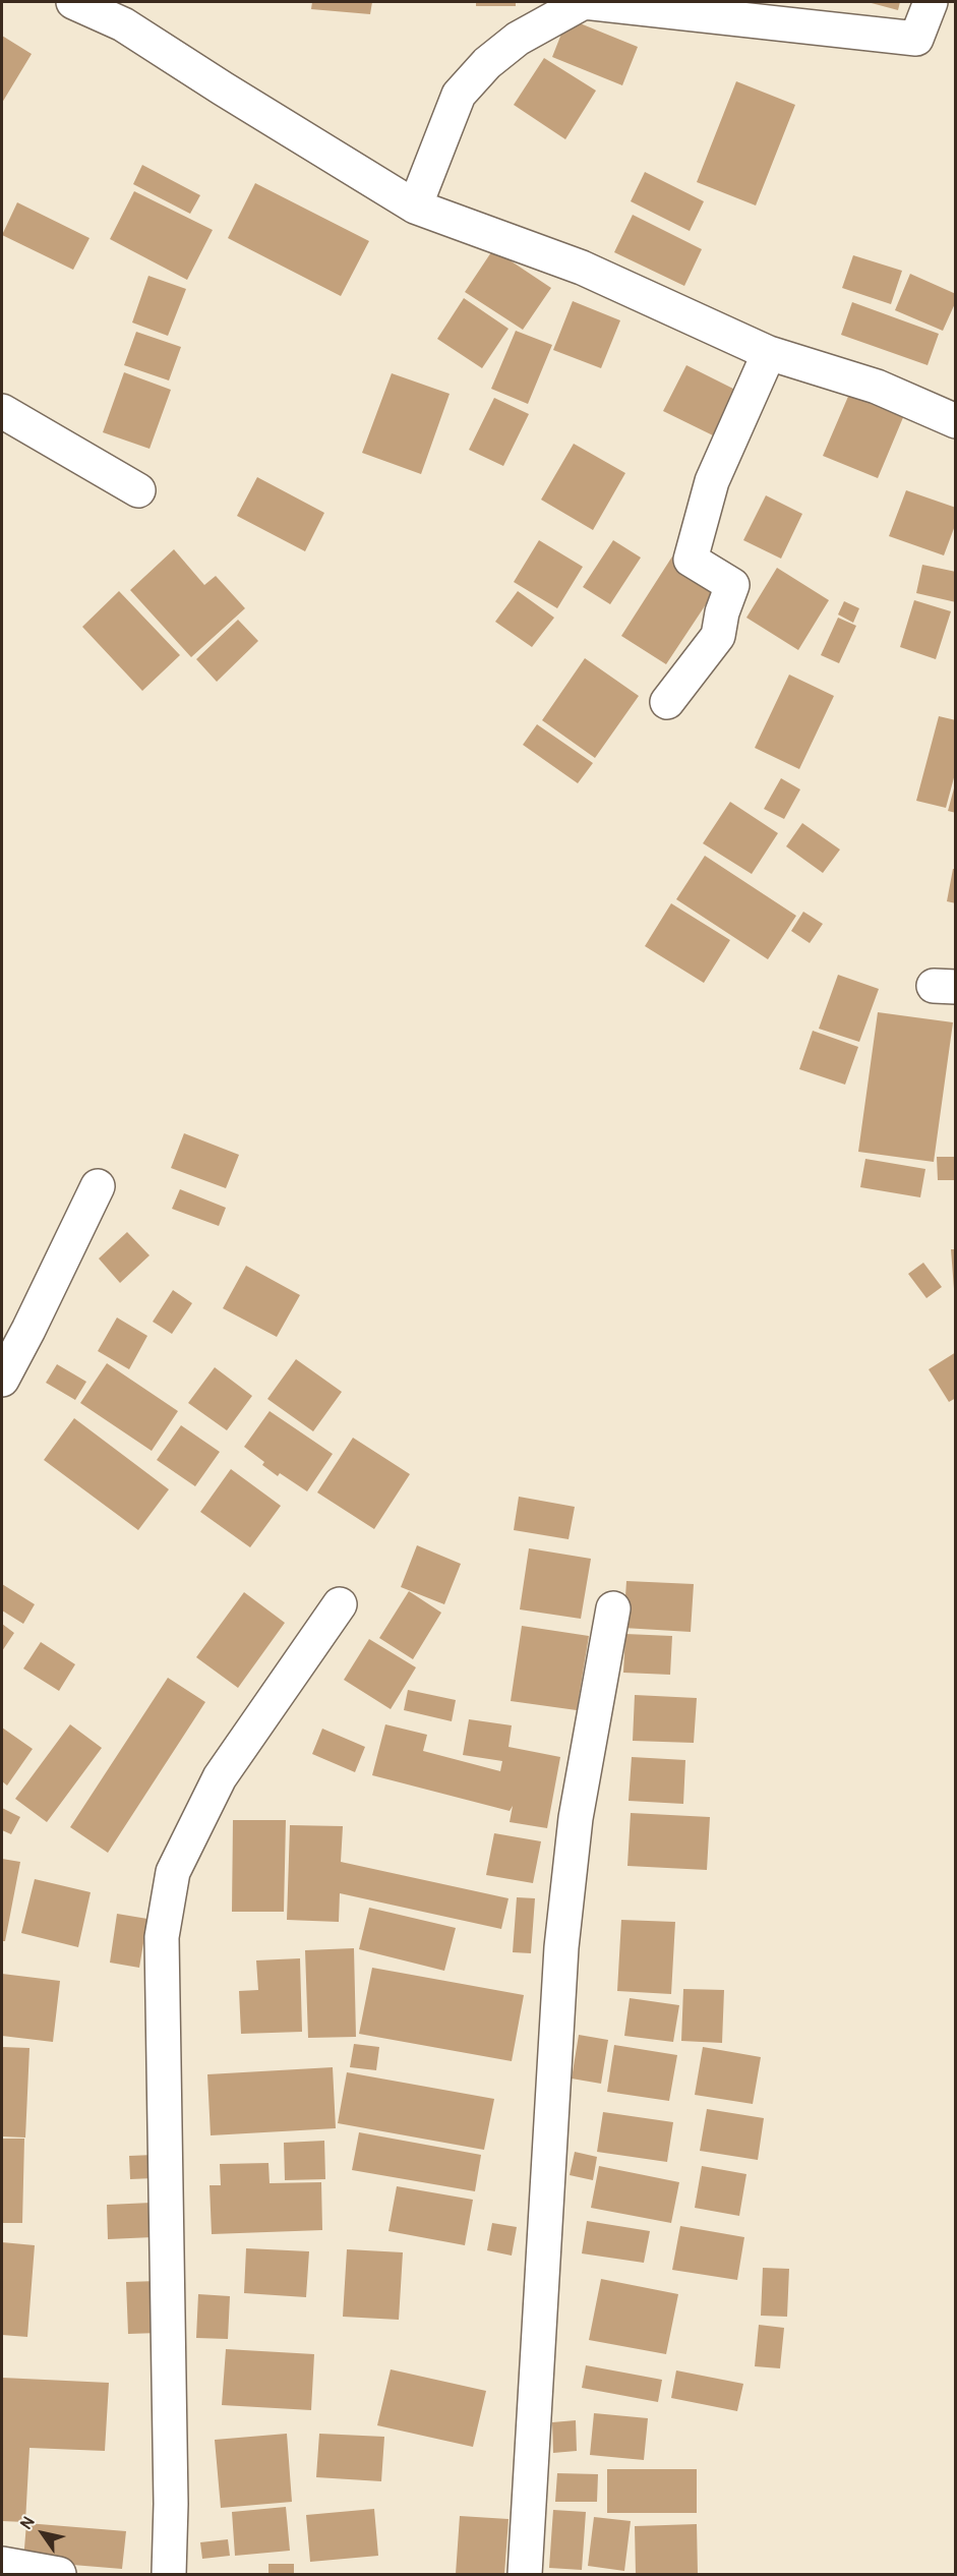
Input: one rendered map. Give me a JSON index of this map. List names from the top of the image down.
{
  "north": "top left"
}
